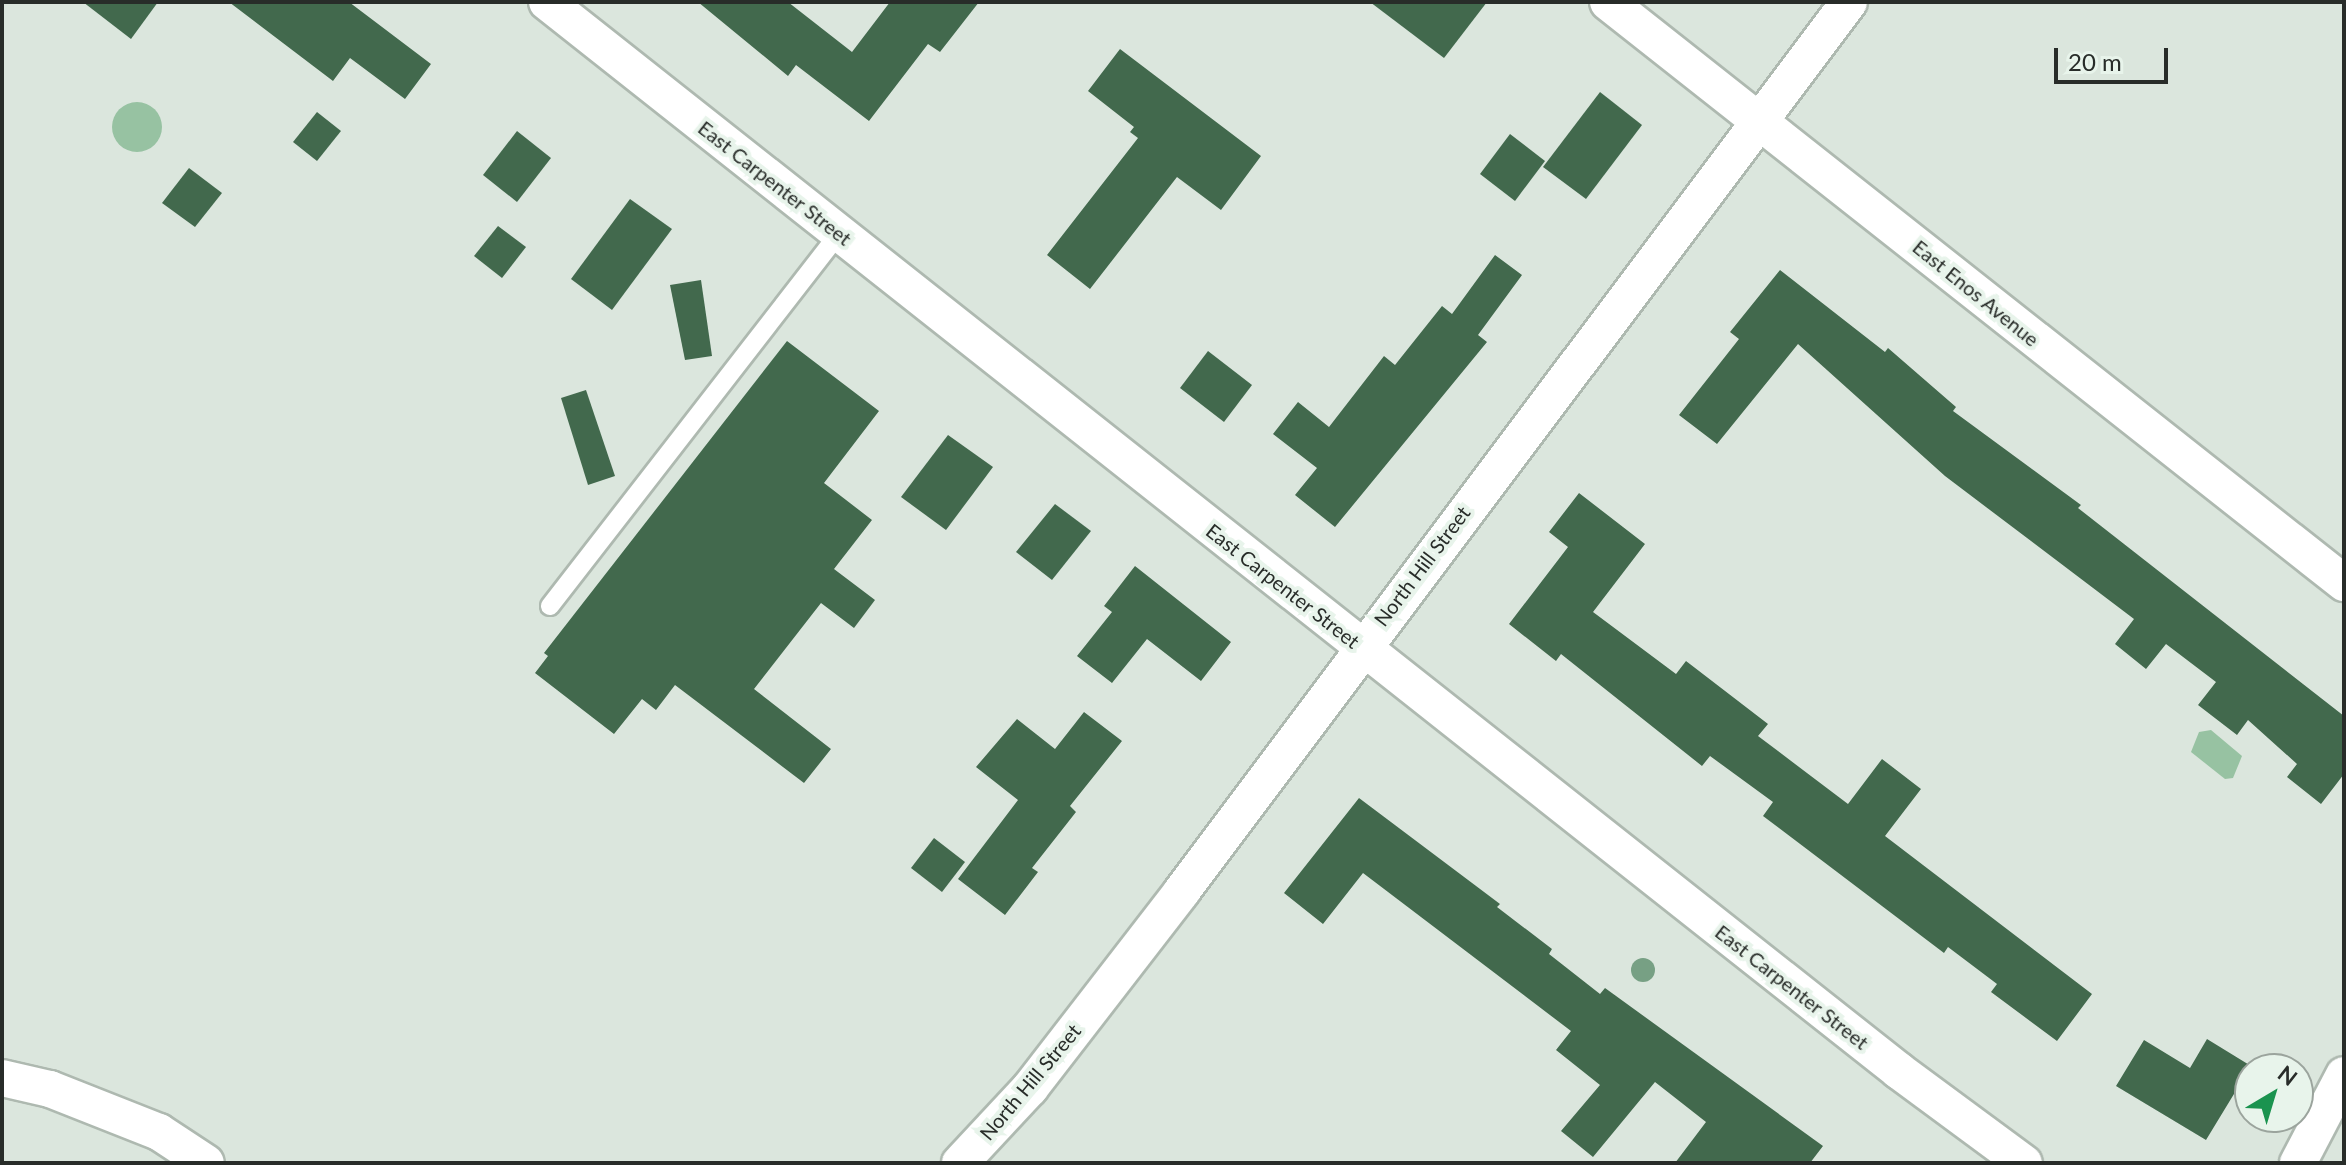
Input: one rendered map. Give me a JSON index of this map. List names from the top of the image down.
{
  "streets": {
    "street": ["East Carpenter Street", "East Enos Avenue", "North Hill Street"]
  },
  "crossings": [
    ["East Carpenter Street", "North Hill Street"],
    ["East Enos Avenue", "North Hill Street"]
  ],
  "scale_bar": "20 m",
  "north": "top right"
}
